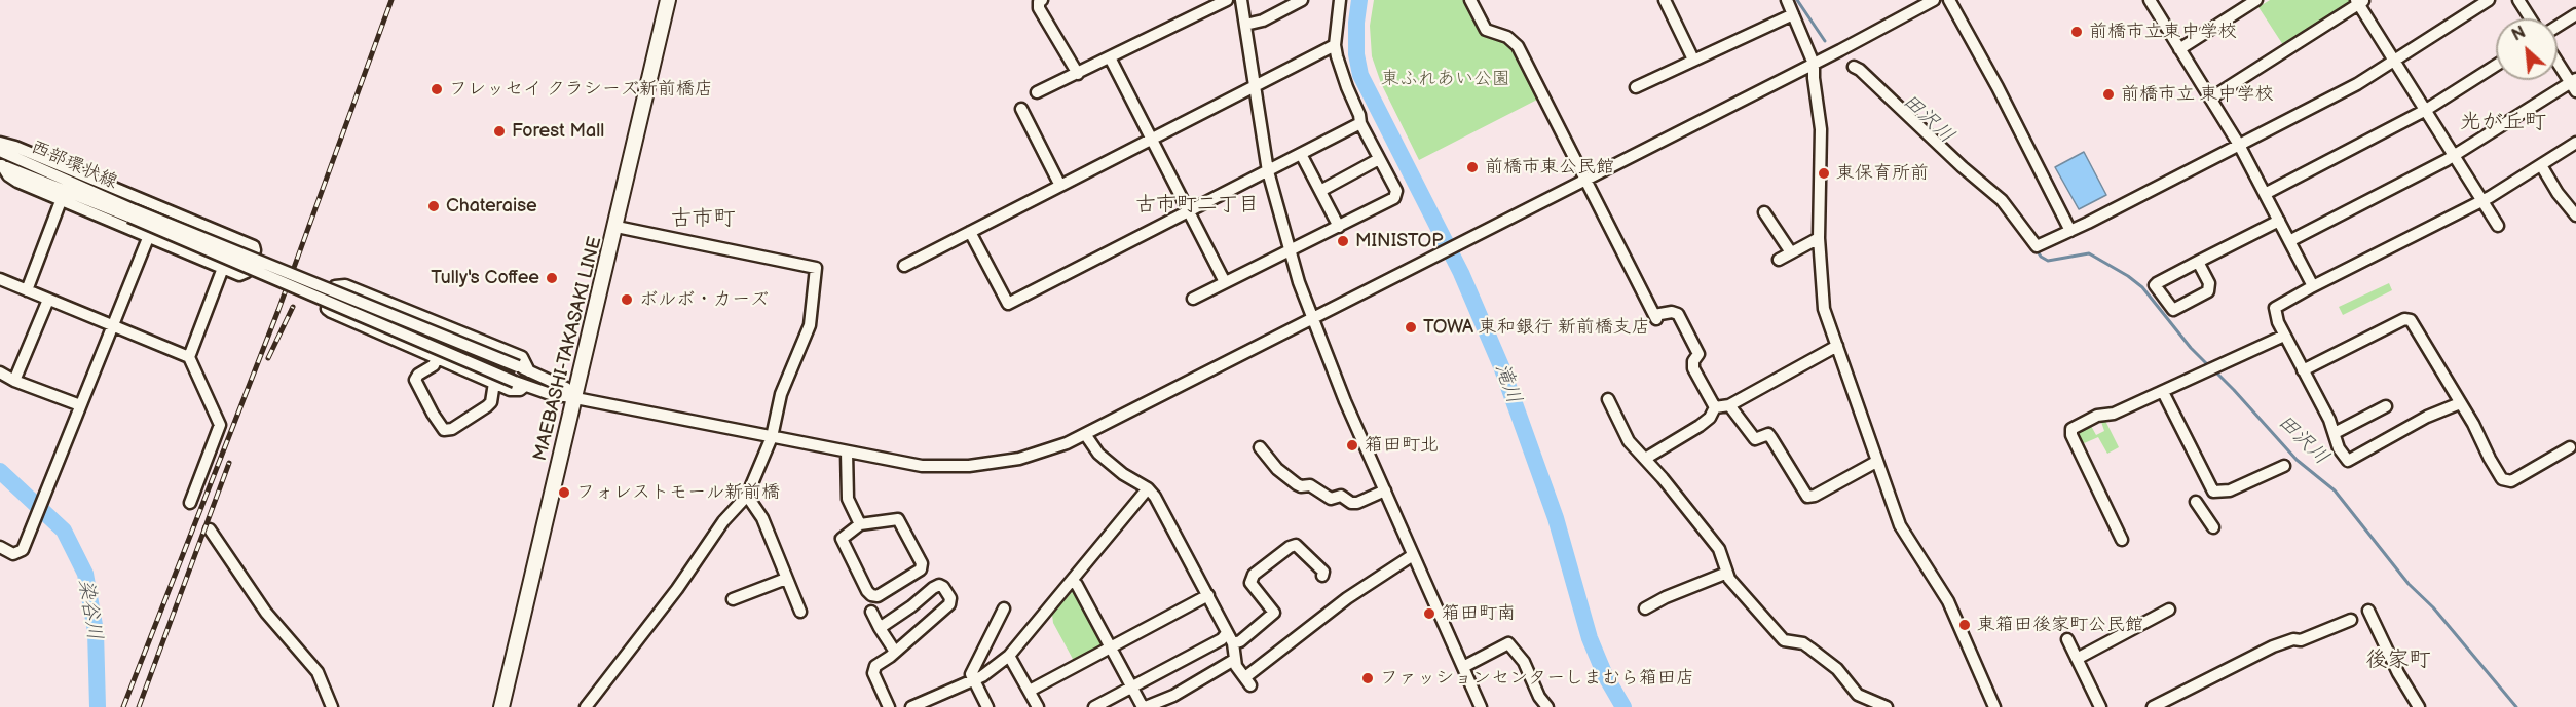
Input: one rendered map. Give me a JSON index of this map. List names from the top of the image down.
{
  "streets": {
    "main road": ["MAEBASHI-TAKASAKI LINE"],
    "street": ["西部環状線"]
  },
  "districts": [
    "光が丘町",
    "古市町二丁目",
    "古市町",
    "後家町"
  ],
  "water": ["田沢川", "滝川", "染谷川"],
  "parks": ["東ふれあい公園"],
  "places": [
    "前橋市立東中学校",
    "フレッセイ クラシーズ新前橋店",
    "前橋市立 東中学校",
    "Forest Mall",
    "前橋市東公民館",
    "東保育所前",
    "Chateraise",
    "MINISTOP",
    "Tully's Coffee",
    "ボルボ・カーズ",
    "TOWA 東和銀行 新前橋支店",
    "箱田町北",
    "フォレストモール新前橋",
    "箱田町南",
    "東箱田後家町公民館",
    "ファッションセンターしまむら箱田店"
  ],
  "north": "top left"
}
